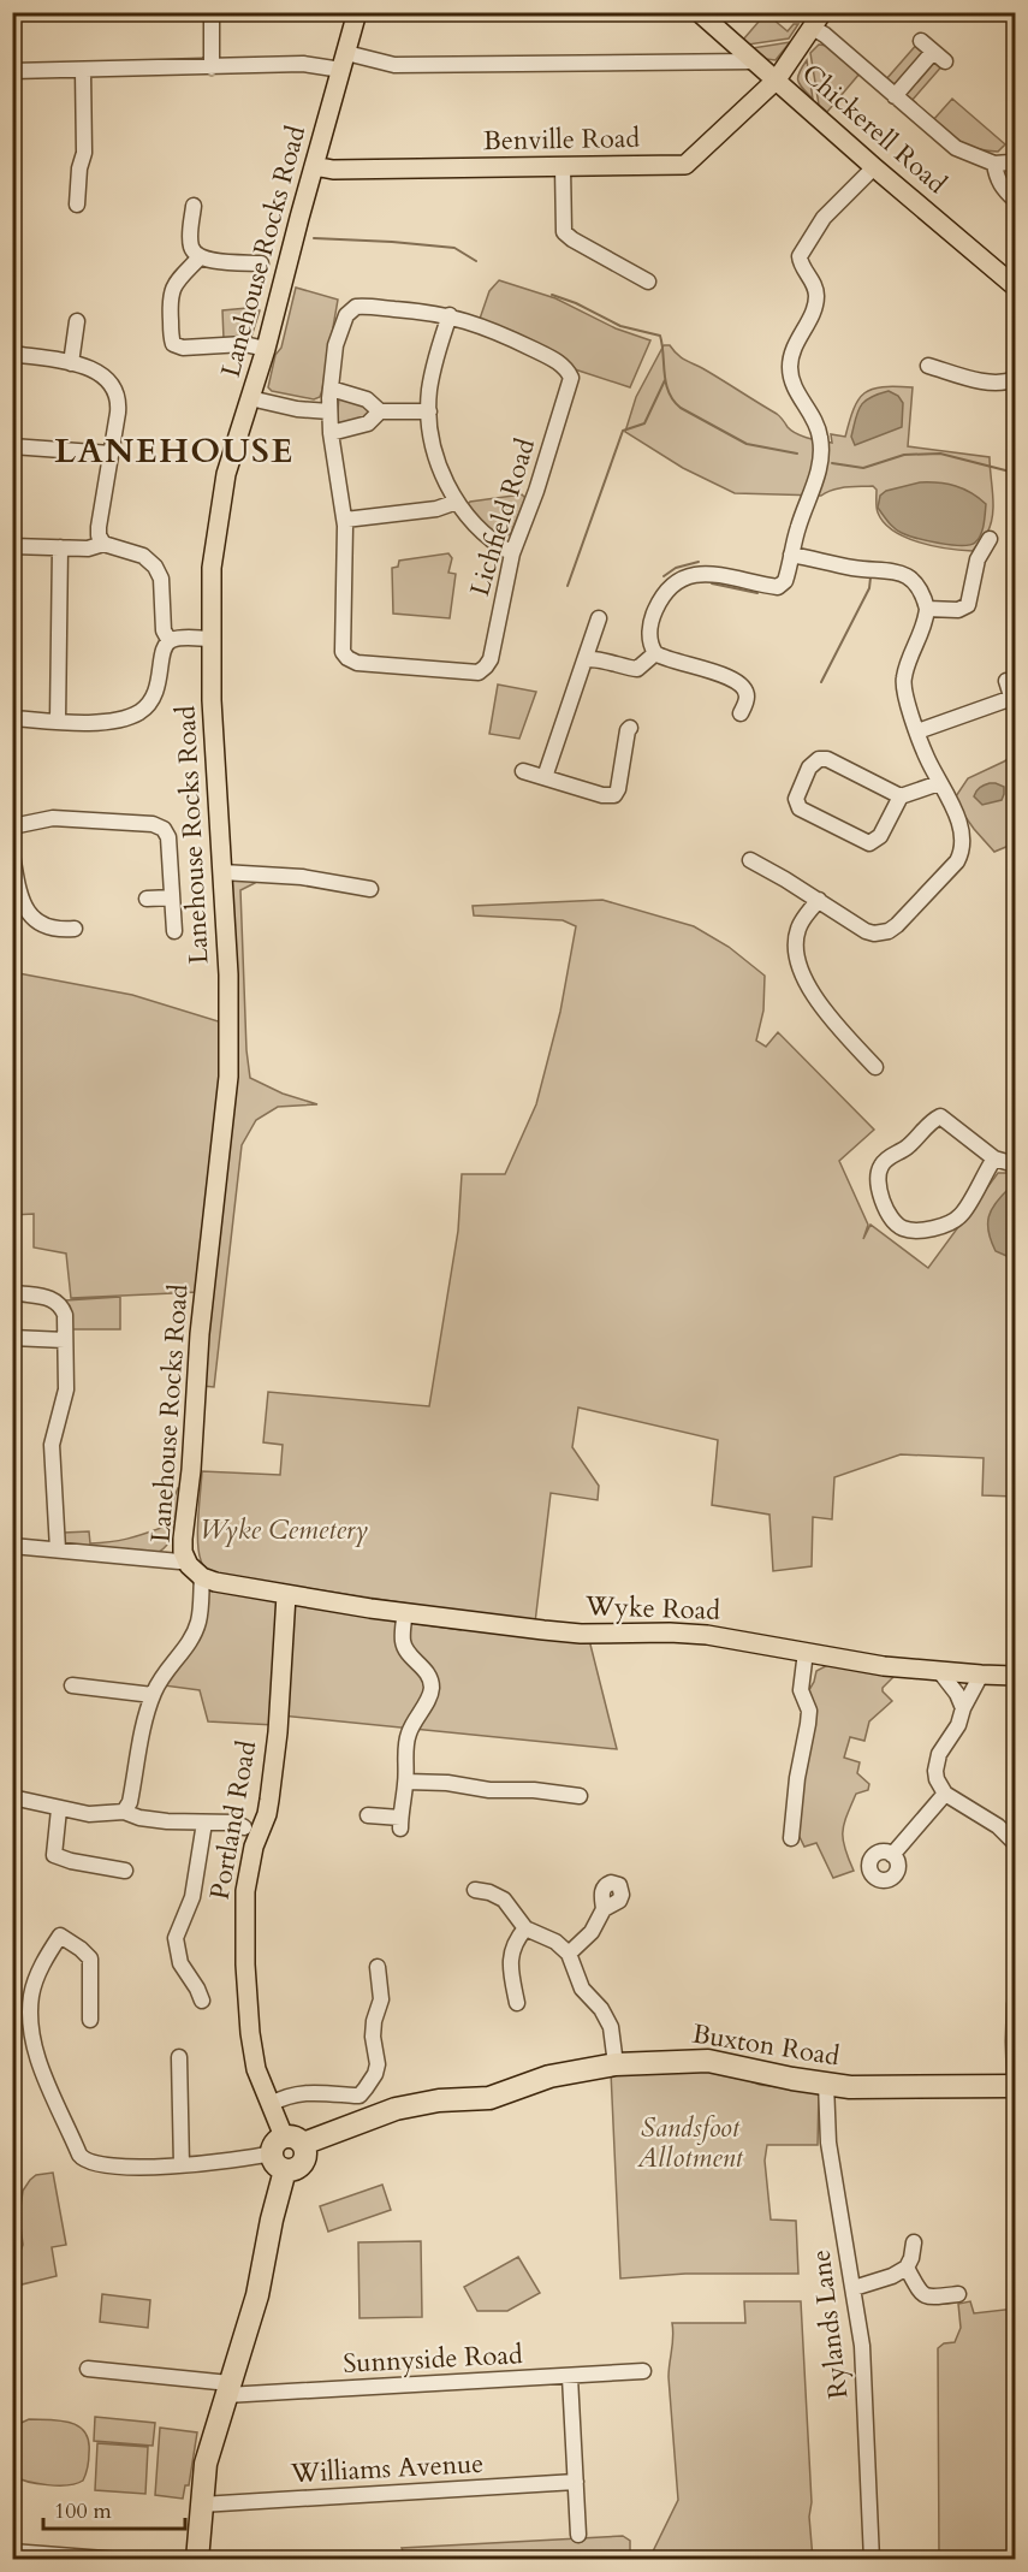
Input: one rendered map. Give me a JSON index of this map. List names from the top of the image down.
{
  "streets": {
    "highway": ["Buxton Road"],
    "main road": [
      "Chickerell Road",
      "Benville Road",
      "Lanehouse Rocks Road",
      "Wyke Road",
      "Portland Road"
    ],
    "street": [
      "Lichfield Road",
      "Rylands Lane",
      "Sunnyside Road",
      "Williams Avenue"
    ]
  },
  "crossings": [
    ["Chickerell Road", "Benville Road"],
    ["Benville Road", "Lanehouse Rocks Road"],
    ["Wyke Road", "Portland Road"],
    ["Portland Road", "Buxton Road"],
    ["Buxton Road", "Rylands Lane"]
  ],
  "districts": ["LANEHOUSE"],
  "parks": ["Wyke Cemetery", "Sandsfoot Allotment"],
  "scale_bar": "100 m"
}
